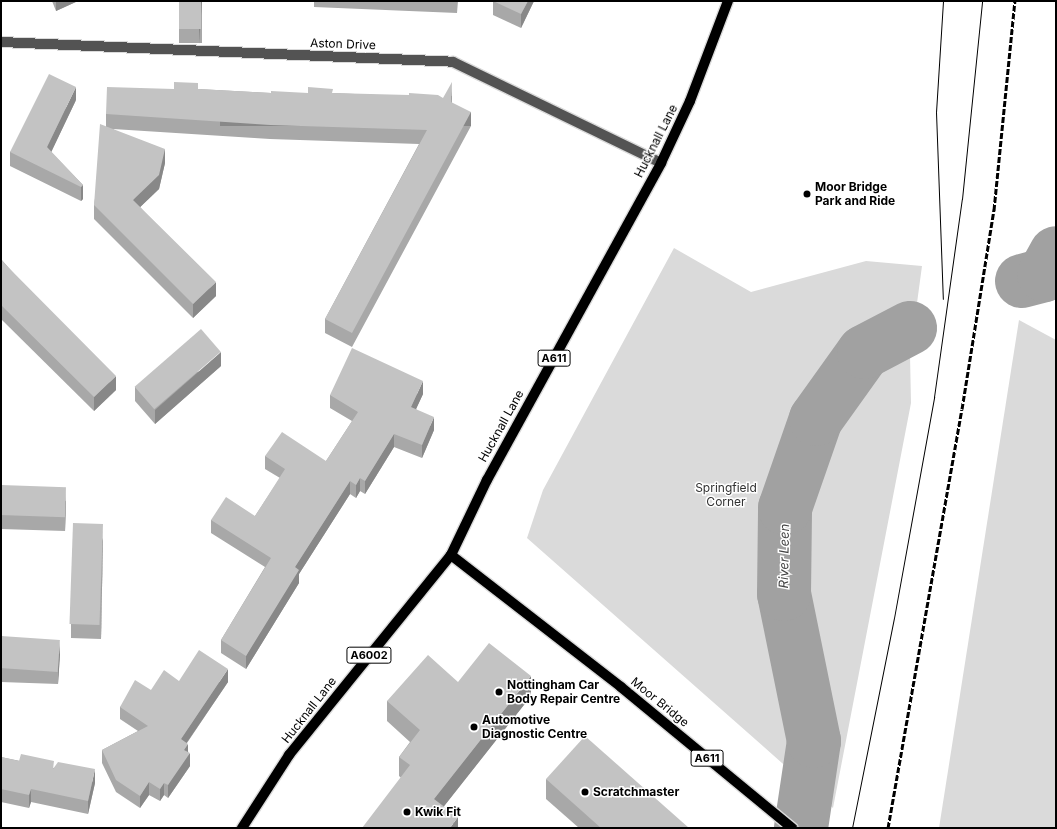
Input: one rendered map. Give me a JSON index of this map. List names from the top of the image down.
{
  "streets": {
    "main road": [
      "Hucknall Lane",
      "A611",
      "A6002",
      "Moor Bridge"
    ],
    "street": ["Aston Drive"]
  },
  "crossings": [
    ["Aston Drive", "Hucknall Lane"],
    ["Hucknall Lane", "Moor Bridge"]
  ],
  "water": ["River Leen"],
  "parks": ["Springfield Corner"],
  "places": [
    "Moor Bridge Park and Ride",
    "Nottingham Car Body Repair Centre",
    "Automotive Diagnostic Centre",
    "Scratchmaster",
    "Kwik Fit"
  ]
}
